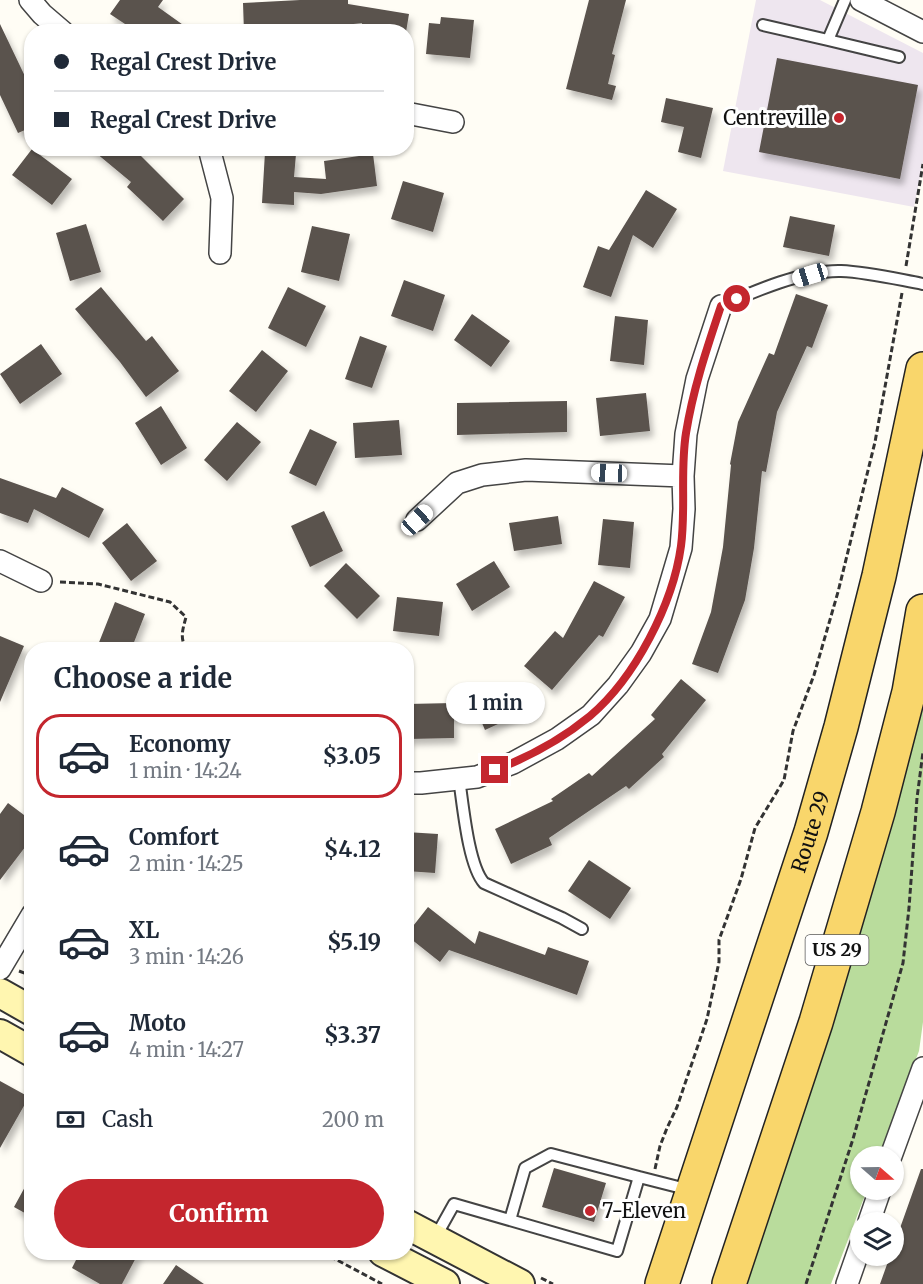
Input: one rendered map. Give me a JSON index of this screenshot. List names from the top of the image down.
{
  "streets": {
    "main road": ["Route 29", "US 29"]
  },
  "places": ["Centreville", "7-Eleven"],
  "north": "right",
  "page": {
    "banner": ["Regal Crest Drive", "Regal Crest Drive"],
    "heading": "Choose a ride",
    "bubble": "1 min",
    "list": [
      {
        "name": "Economy",
        "note": "1 min · 14:24",
        "value": "$3.05"
      },
      {
        "name": "Comfort",
        "note": "2 min · 14:25",
        "value": "$4.12"
      },
      {
        "name": "XL",
        "note": "3 min · 14:26",
        "value": "$5.19"
      },
      {
        "name": "Moto",
        "note": "4 min · 14:27",
        "value": "$3.37"
      }
    ],
    "pay": ["Cash", "200 m"],
    "buttons": "Confirm"
  }
}
